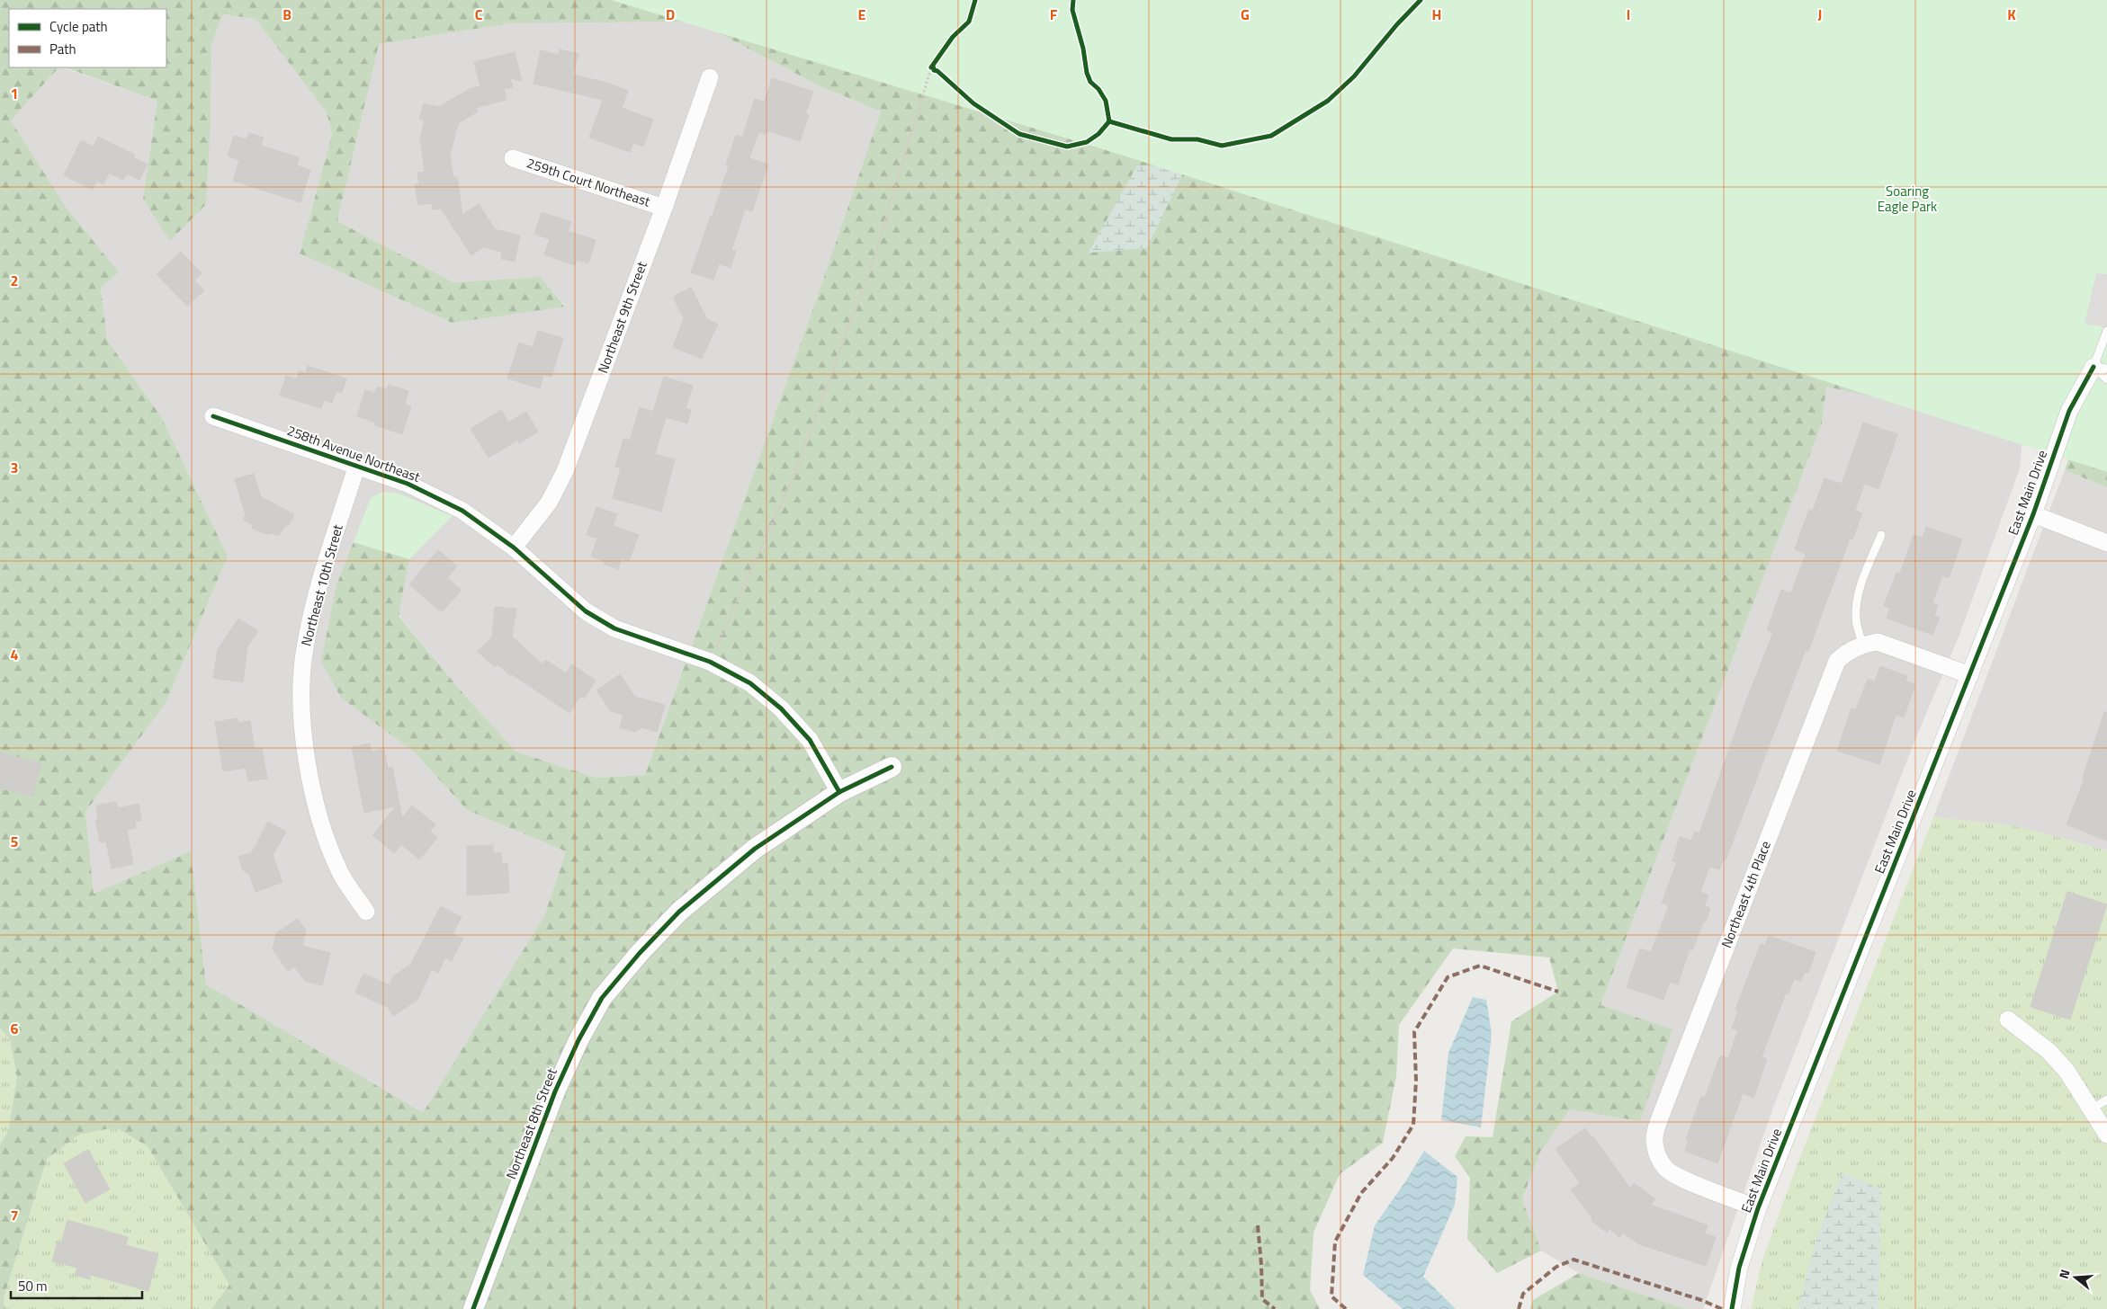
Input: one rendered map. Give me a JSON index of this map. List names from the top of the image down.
{
  "streets": {
    "street": [
      "259th Court Northeast",
      "Northeast 9th Street",
      "258th Avenue Northeast",
      "East Main Drive",
      "Northeast 10th Street",
      "Northeast 4th Place",
      "Northeast 8th Street"
    ]
  },
  "crossings": [
    ["259th Court Northeast", "Northeast 9th Street"],
    ["Northeast 9th Street", "258th Avenue Northeast"],
    ["258th Avenue Northeast", "Northeast 10th Street"],
    ["258th Avenue Northeast", "Northeast 8th Street"],
    ["East Main Drive", "Northeast 4th Place"]
  ],
  "parks": ["Soaring Eagle Park"],
  "legend": ["Cycle path", "Path"],
  "scale_bar": "50 m",
  "north": "left",
  "grid": {
    "columns": [
      "B",
      "C",
      "D",
      "E",
      "F",
      "G",
      "H",
      "I",
      "J",
      "K"
    ],
    "rows": [
      "1",
      "2",
      "3",
      "4",
      "5",
      "6",
      "7"
    ]
  }
}
